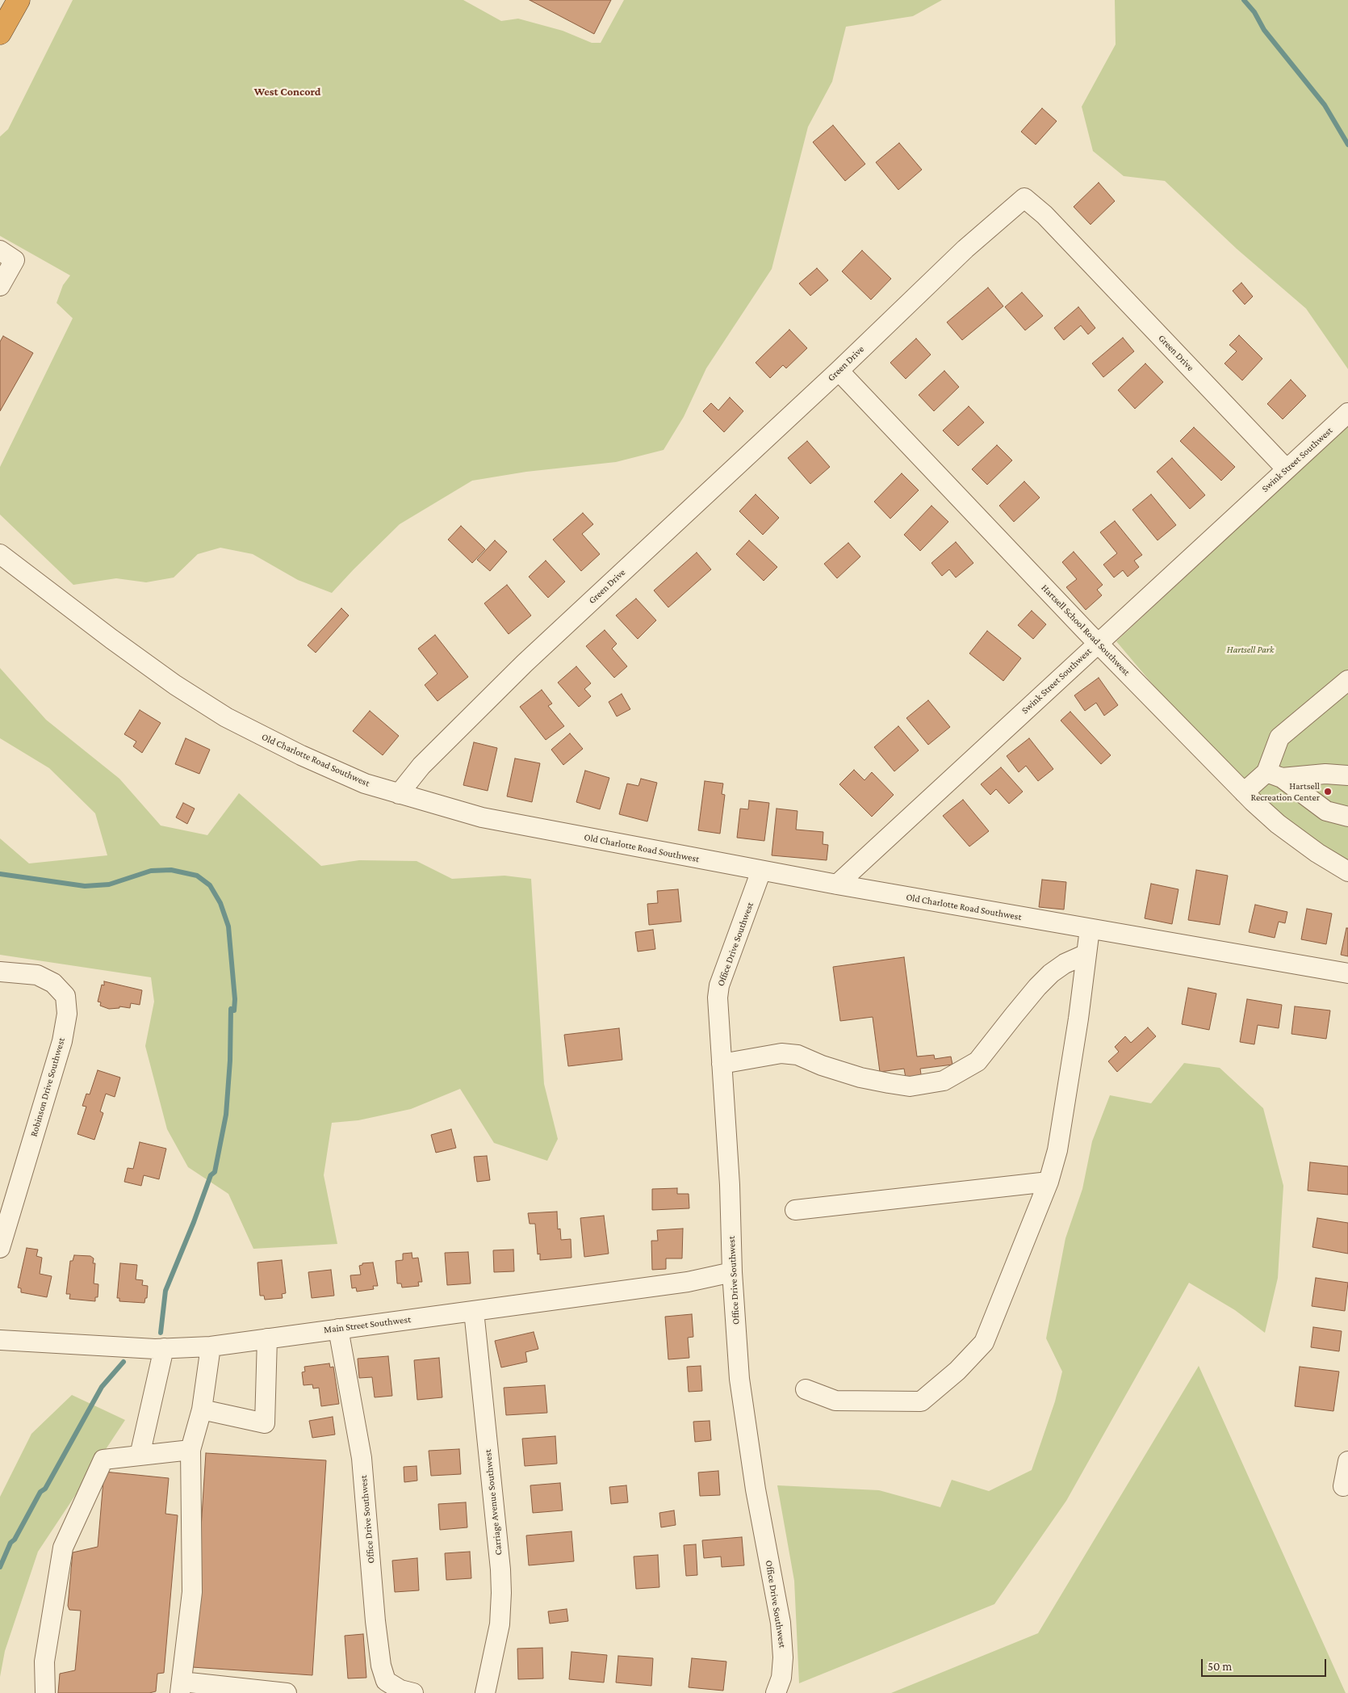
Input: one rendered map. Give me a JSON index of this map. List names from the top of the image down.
{
  "streets": {
    "street": [
      "Green Drive",
      "Swink Street Southwest",
      "Hartsell School Road Southwest",
      "Old Charlotte Road Southwest",
      "Office Drive Southwest",
      "Robinson Drive Southwest",
      "Main Street Southwest",
      "Carriage Avenue Southwest"
    ]
  },
  "crossings": [
    ["Green Drive", "Swink Street Southwest"],
    ["Green Drive", "Hartsell School Road Southwest"],
    ["Green Drive", "Old Charlotte Road Southwest"],
    ["Swink Street Southwest", "Hartsell School Road Southwest"],
    ["Swink Street Southwest", "Old Charlotte Road Southwest"],
    ["Old Charlotte Road Southwest", "Office Drive Southwest"],
    ["Office Drive Southwest", "Main Street Southwest"],
    ["Main Street Southwest", "Carriage Avenue Southwest"]
  ],
  "districts": ["West Concord"],
  "parks": ["Hartsell Park"],
  "places": ["Hartsell Recreation Center"],
  "scale_bar": "50 m"
}
